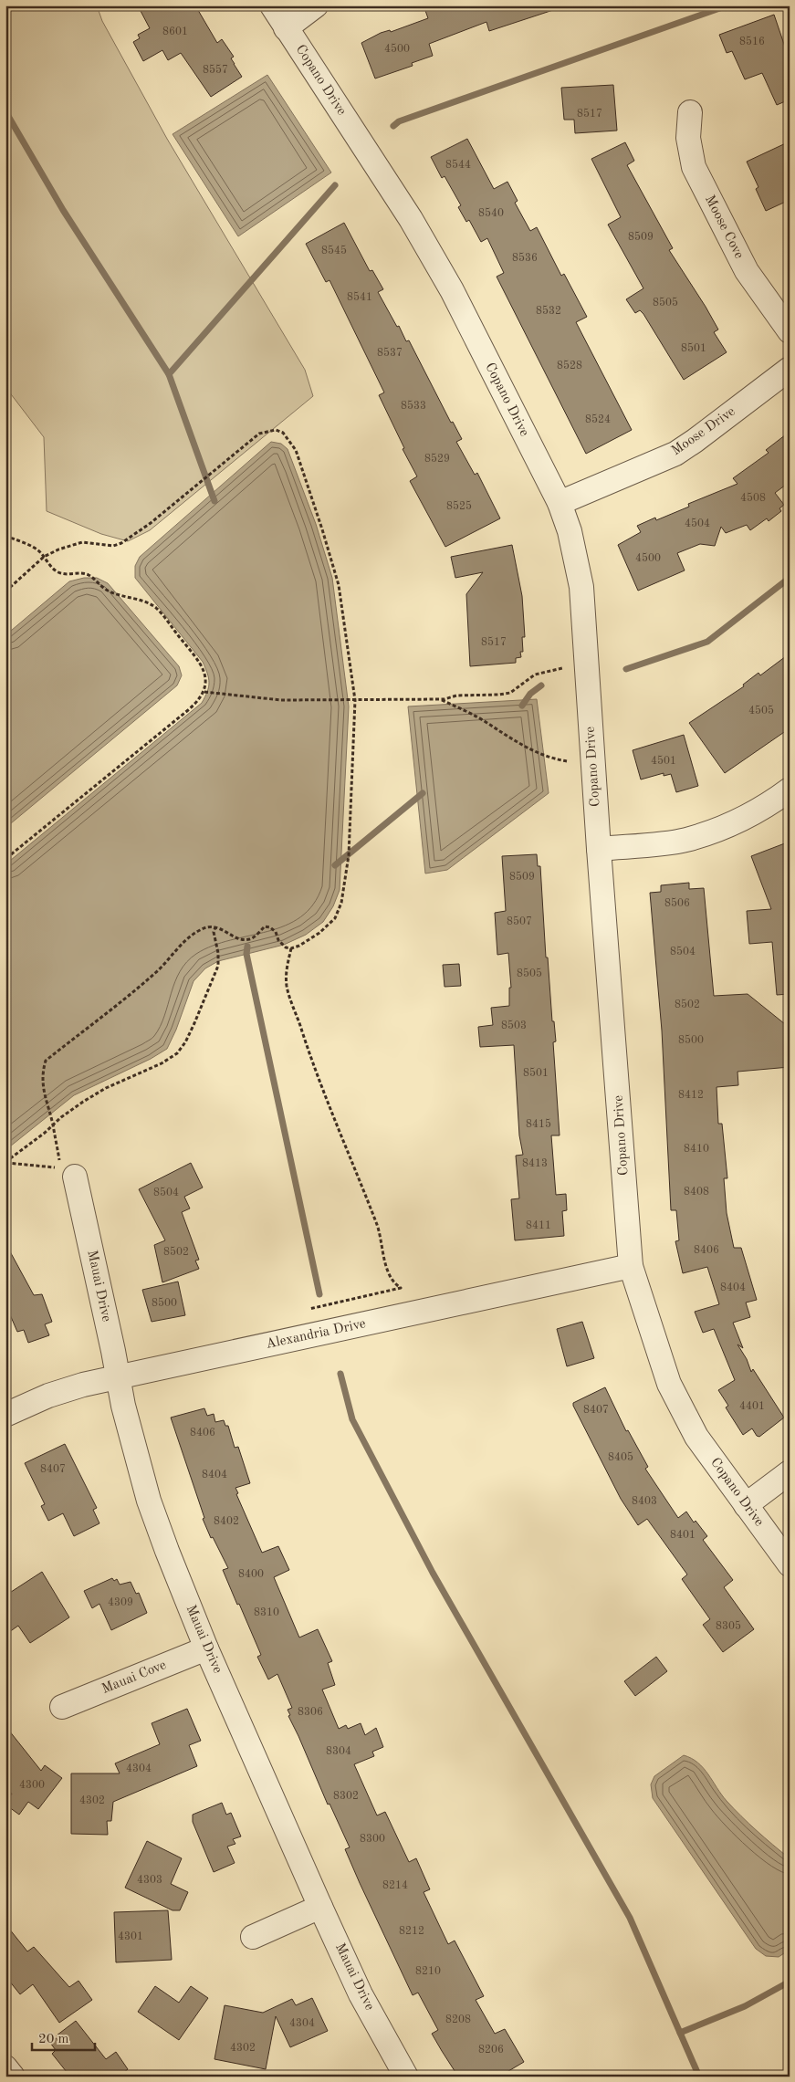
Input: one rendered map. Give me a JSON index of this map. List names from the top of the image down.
{
  "streets": {
    "street": [
      "Copano Drive",
      "Moose Cove",
      "Moose Drive",
      "Mauai Drive",
      "Alexandria Drive",
      "Mauai Cove"
    ]
  },
  "crossings": [
    ["Copano Drive", "Moose Drive"],
    ["Copano Drive", "Alexandria Drive"],
    ["Mauai Drive", "Alexandria Drive"],
    ["Mauai Drive", "Mauai Cove"]
  ],
  "house_numbers": [
    "8601",
    "8516",
    "4500",
    "8557",
    "8517",
    "8544",
    "8540",
    "8509",
    "8545",
    "8536",
    "8541",
    "8505",
    "8532",
    "8501",
    "8537",
    "8528",
    "8533",
    "8524",
    "8529",
    "4508",
    "8525",
    "4504",
    "4500",
    "8517",
    "4505",
    "4501",
    "8509",
    "8506",
    "8507",
    "8504",
    "8505",
    "8502",
    "8503",
    "8500",
    "8501",
    "8412",
    "8415",
    "8410",
    "8413",
    "8408",
    "8504",
    "8411",
    "8406",
    "8502",
    "8404",
    "8500",
    "4401",
    "8407",
    "8406",
    "8405",
    "8407",
    "8404",
    "8403",
    "8402",
    "8401",
    "8400",
    "4309",
    "8310",
    "8305",
    "8306",
    "8304",
    "4304",
    "4300",
    "8302",
    "4302",
    "8300",
    "4303",
    "8214",
    "8212",
    "4301",
    "8210",
    "8208",
    "4304",
    "4302",
    "8206"
  ],
  "scale_bar": "20 m"
}
